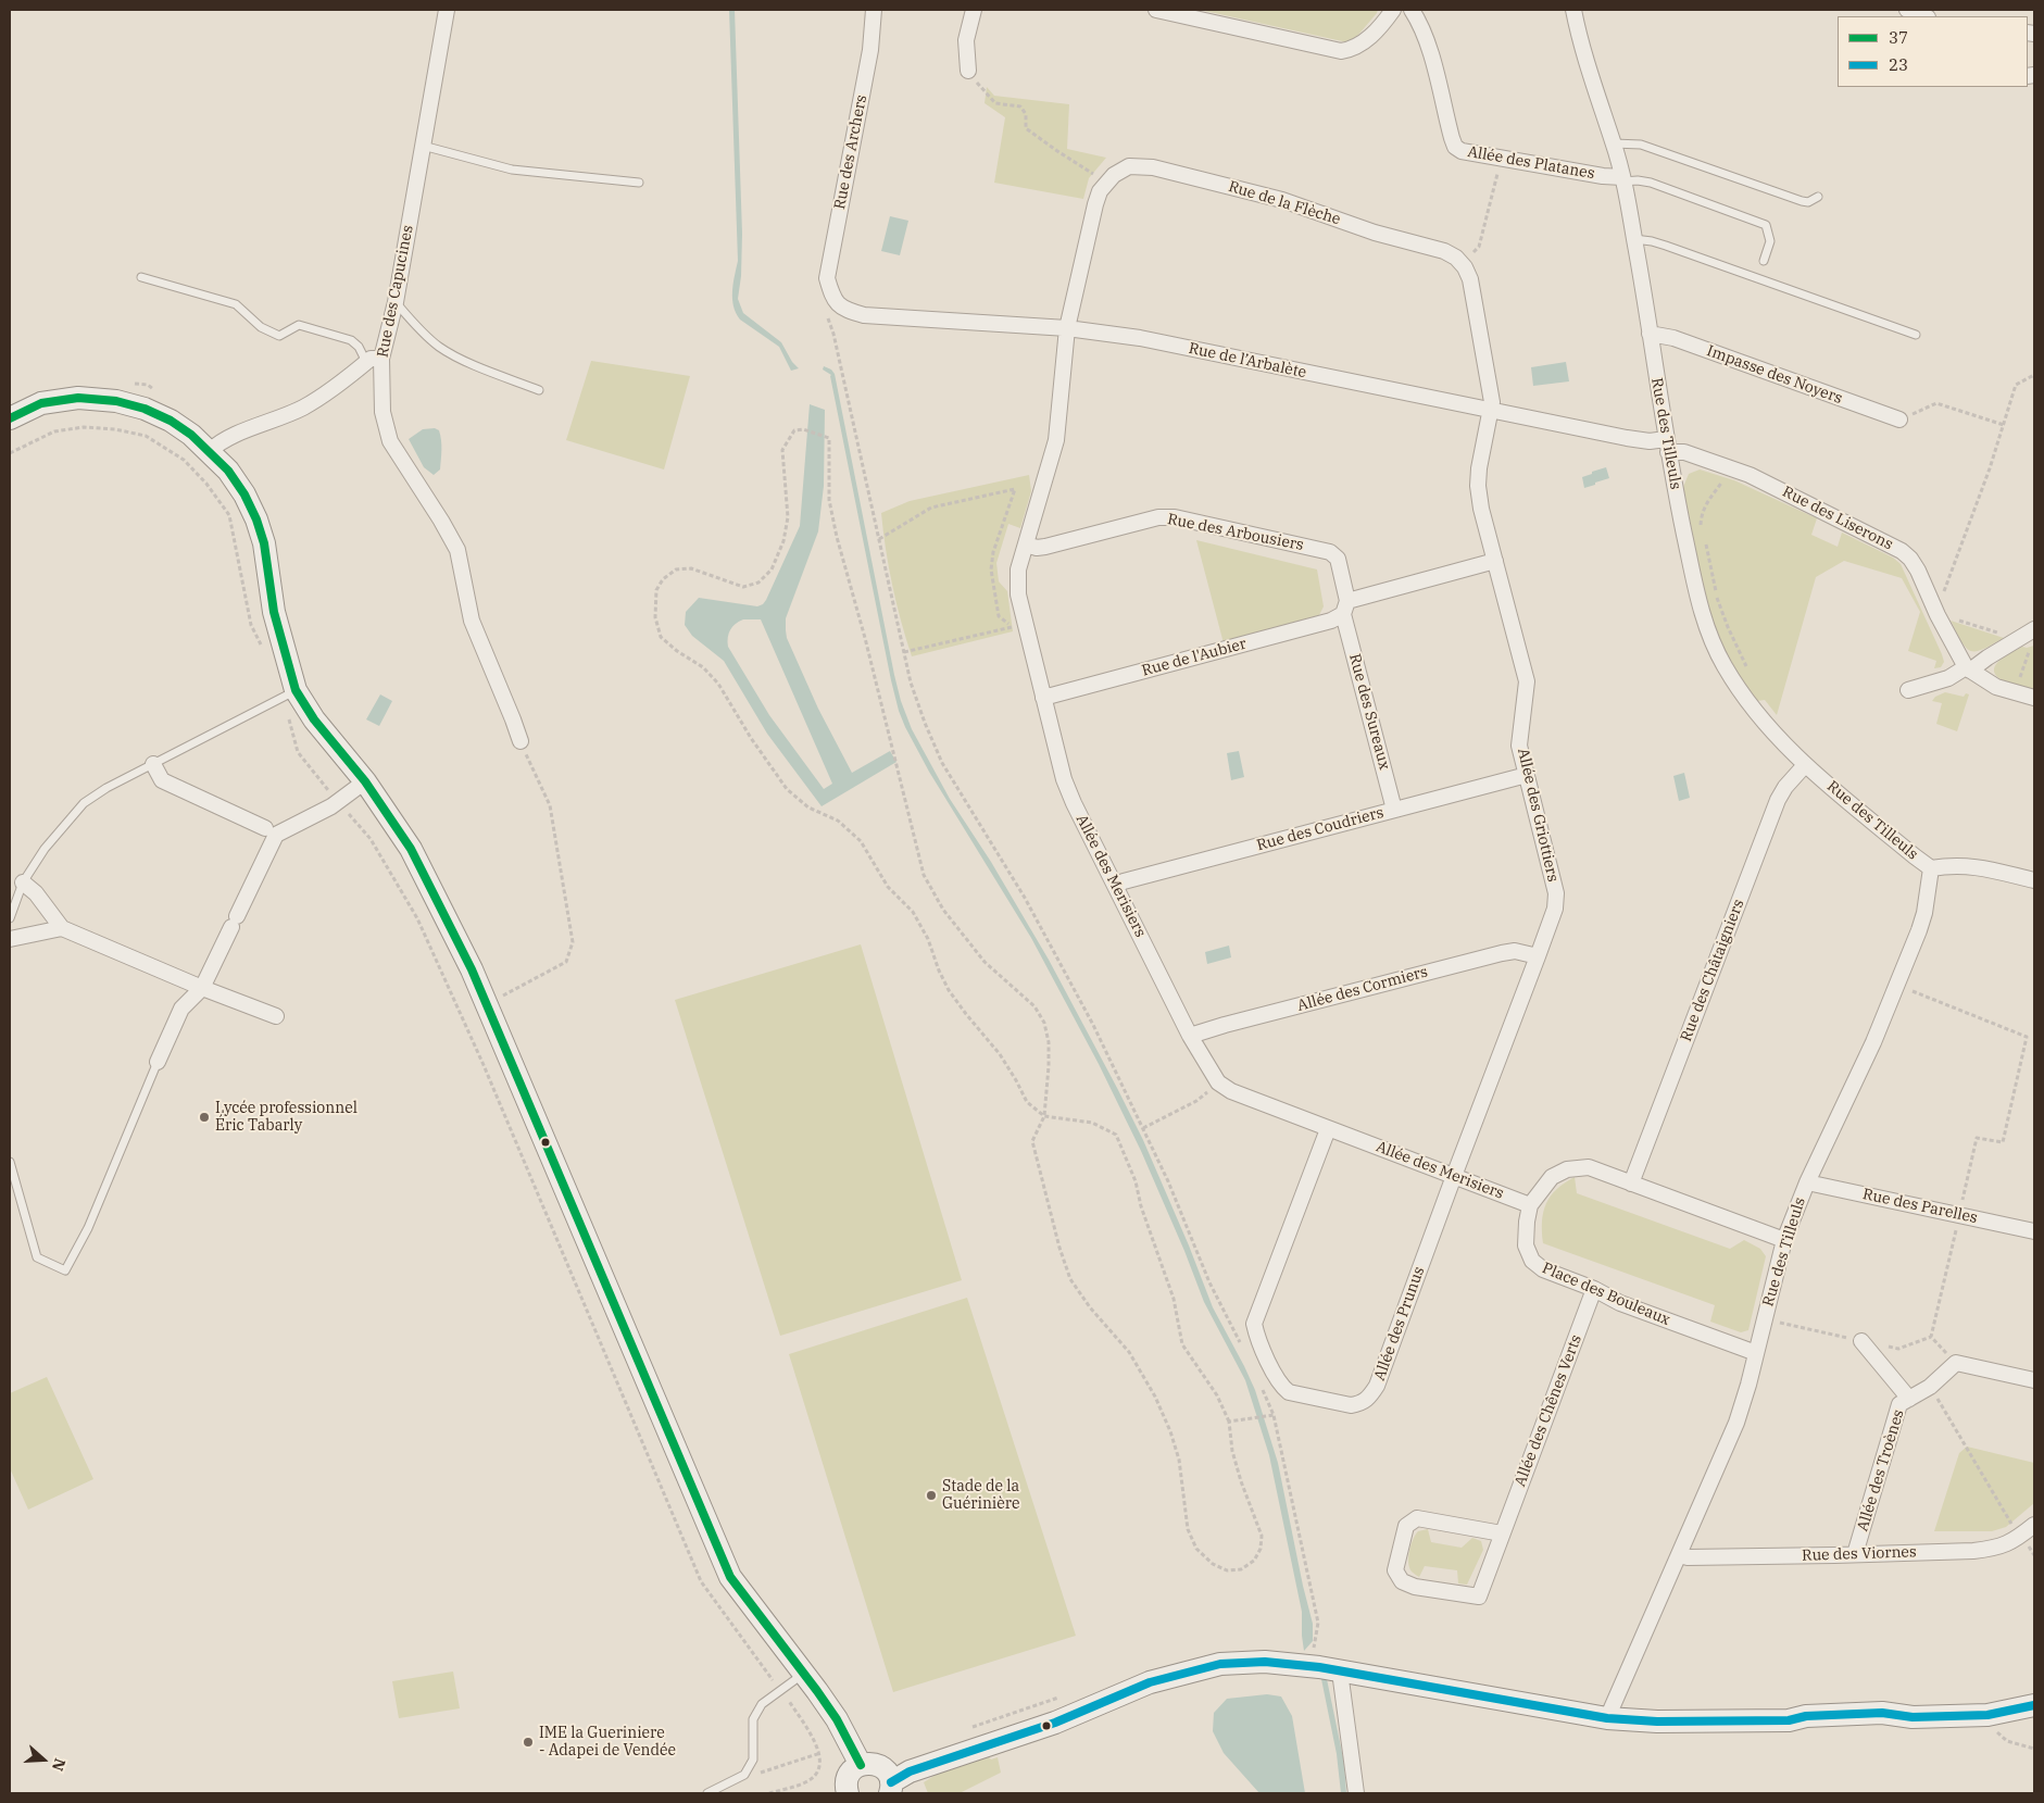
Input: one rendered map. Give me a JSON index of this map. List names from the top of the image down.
{
  "streets": {
    "street": [
      "Rue des Archers",
      "Allée des Platanes",
      "Rue de la Flèche",
      "Rue des Capucines",
      "Rue de l’Arbalète",
      "Impasse des Noyers",
      "Rue des Tilleuls",
      "Rue des Liserons",
      "Rue des Arbousiers",
      "Rue de l'Aubier",
      "Rue des Sureaux",
      "Allée des Griottiers",
      "Rue des Coudriers",
      "Allée des Merisiers",
      "Rue des Châtaigniers",
      "Allée des Cormiers",
      "Rue des Parelles",
      "Place des Bouleaux",
      "Allée des Prunus",
      "Allée des Chênes Verts",
      "Allée des Troènes",
      "Rue des Viornes"
    ]
  },
  "crossings": [
    ["Rue des Archers", "Rue de l’Arbalète"],
    ["Allée des Platanes", "Rue des Tilleuls"],
    ["Rue de l’Arbalète", "Rue des Tilleuls"],
    ["Rue de l’Arbalète", "Rue des Liserons"],
    ["Rue de l’Arbalète", "Allée des Griottiers"],
    ["Rue de l’Arbalète", "Allée des Merisiers"],
    ["Impasse des Noyers", "Rue des Tilleuls"],
    ["Rue des Tilleuls", "Rue des Liserons"],
    ["Rue des Tilleuls", "Rue des Châtaigniers"],
    ["Rue des Tilleuls", "Rue des Parelles"],
    ["Rue des Tilleuls", "Place des Bouleaux"],
    ["Rue des Tilleuls", "Rue des Viornes"],
    ["Rue des Arbousiers", "Rue de l'Aubier"],
    ["Rue des Arbousiers", "Rue des Sureaux"],
    ["Rue des Arbousiers", "Allée des Merisiers"],
    ["Rue de l'Aubier", "Rue des Sureaux"],
    ["Rue de l'Aubier", "Allée des Merisiers"],
    ["Rue des Sureaux", "Rue des Coudriers"],
    ["Allée des Griottiers", "Rue des Coudriers"],
    ["Allée des Griottiers", "Allée des Merisiers"],
    ["Allée des Griottiers", "Allée des Cormiers"],
    ["Allée des Griottiers", "Allée des Prunus"],
    ["Rue des Coudriers", "Allée des Merisiers"],
    ["Allée des Merisiers", "Allée des Cormiers"],
    ["Allée des Merisiers", "Place des Bouleaux"],
    ["Allée des Merisiers", "Allée des Prunus"],
    ["Rue des Châtaigniers", "Place des Bouleaux"],
    ["Place des Bouleaux", "Allée des Chênes Verts"],
    ["Allée des Troènes", "Rue des Viornes"]
  ],
  "places": ["Lycée professionnel Éric Tabarly", "Stade de la Guérinière", "IME la Gueriniere - Adapei de Vendée"],
  "lines": ["transit line 37", "transit line 23"],
  "legend": ["37", "23"],
  "north": "right"
}
